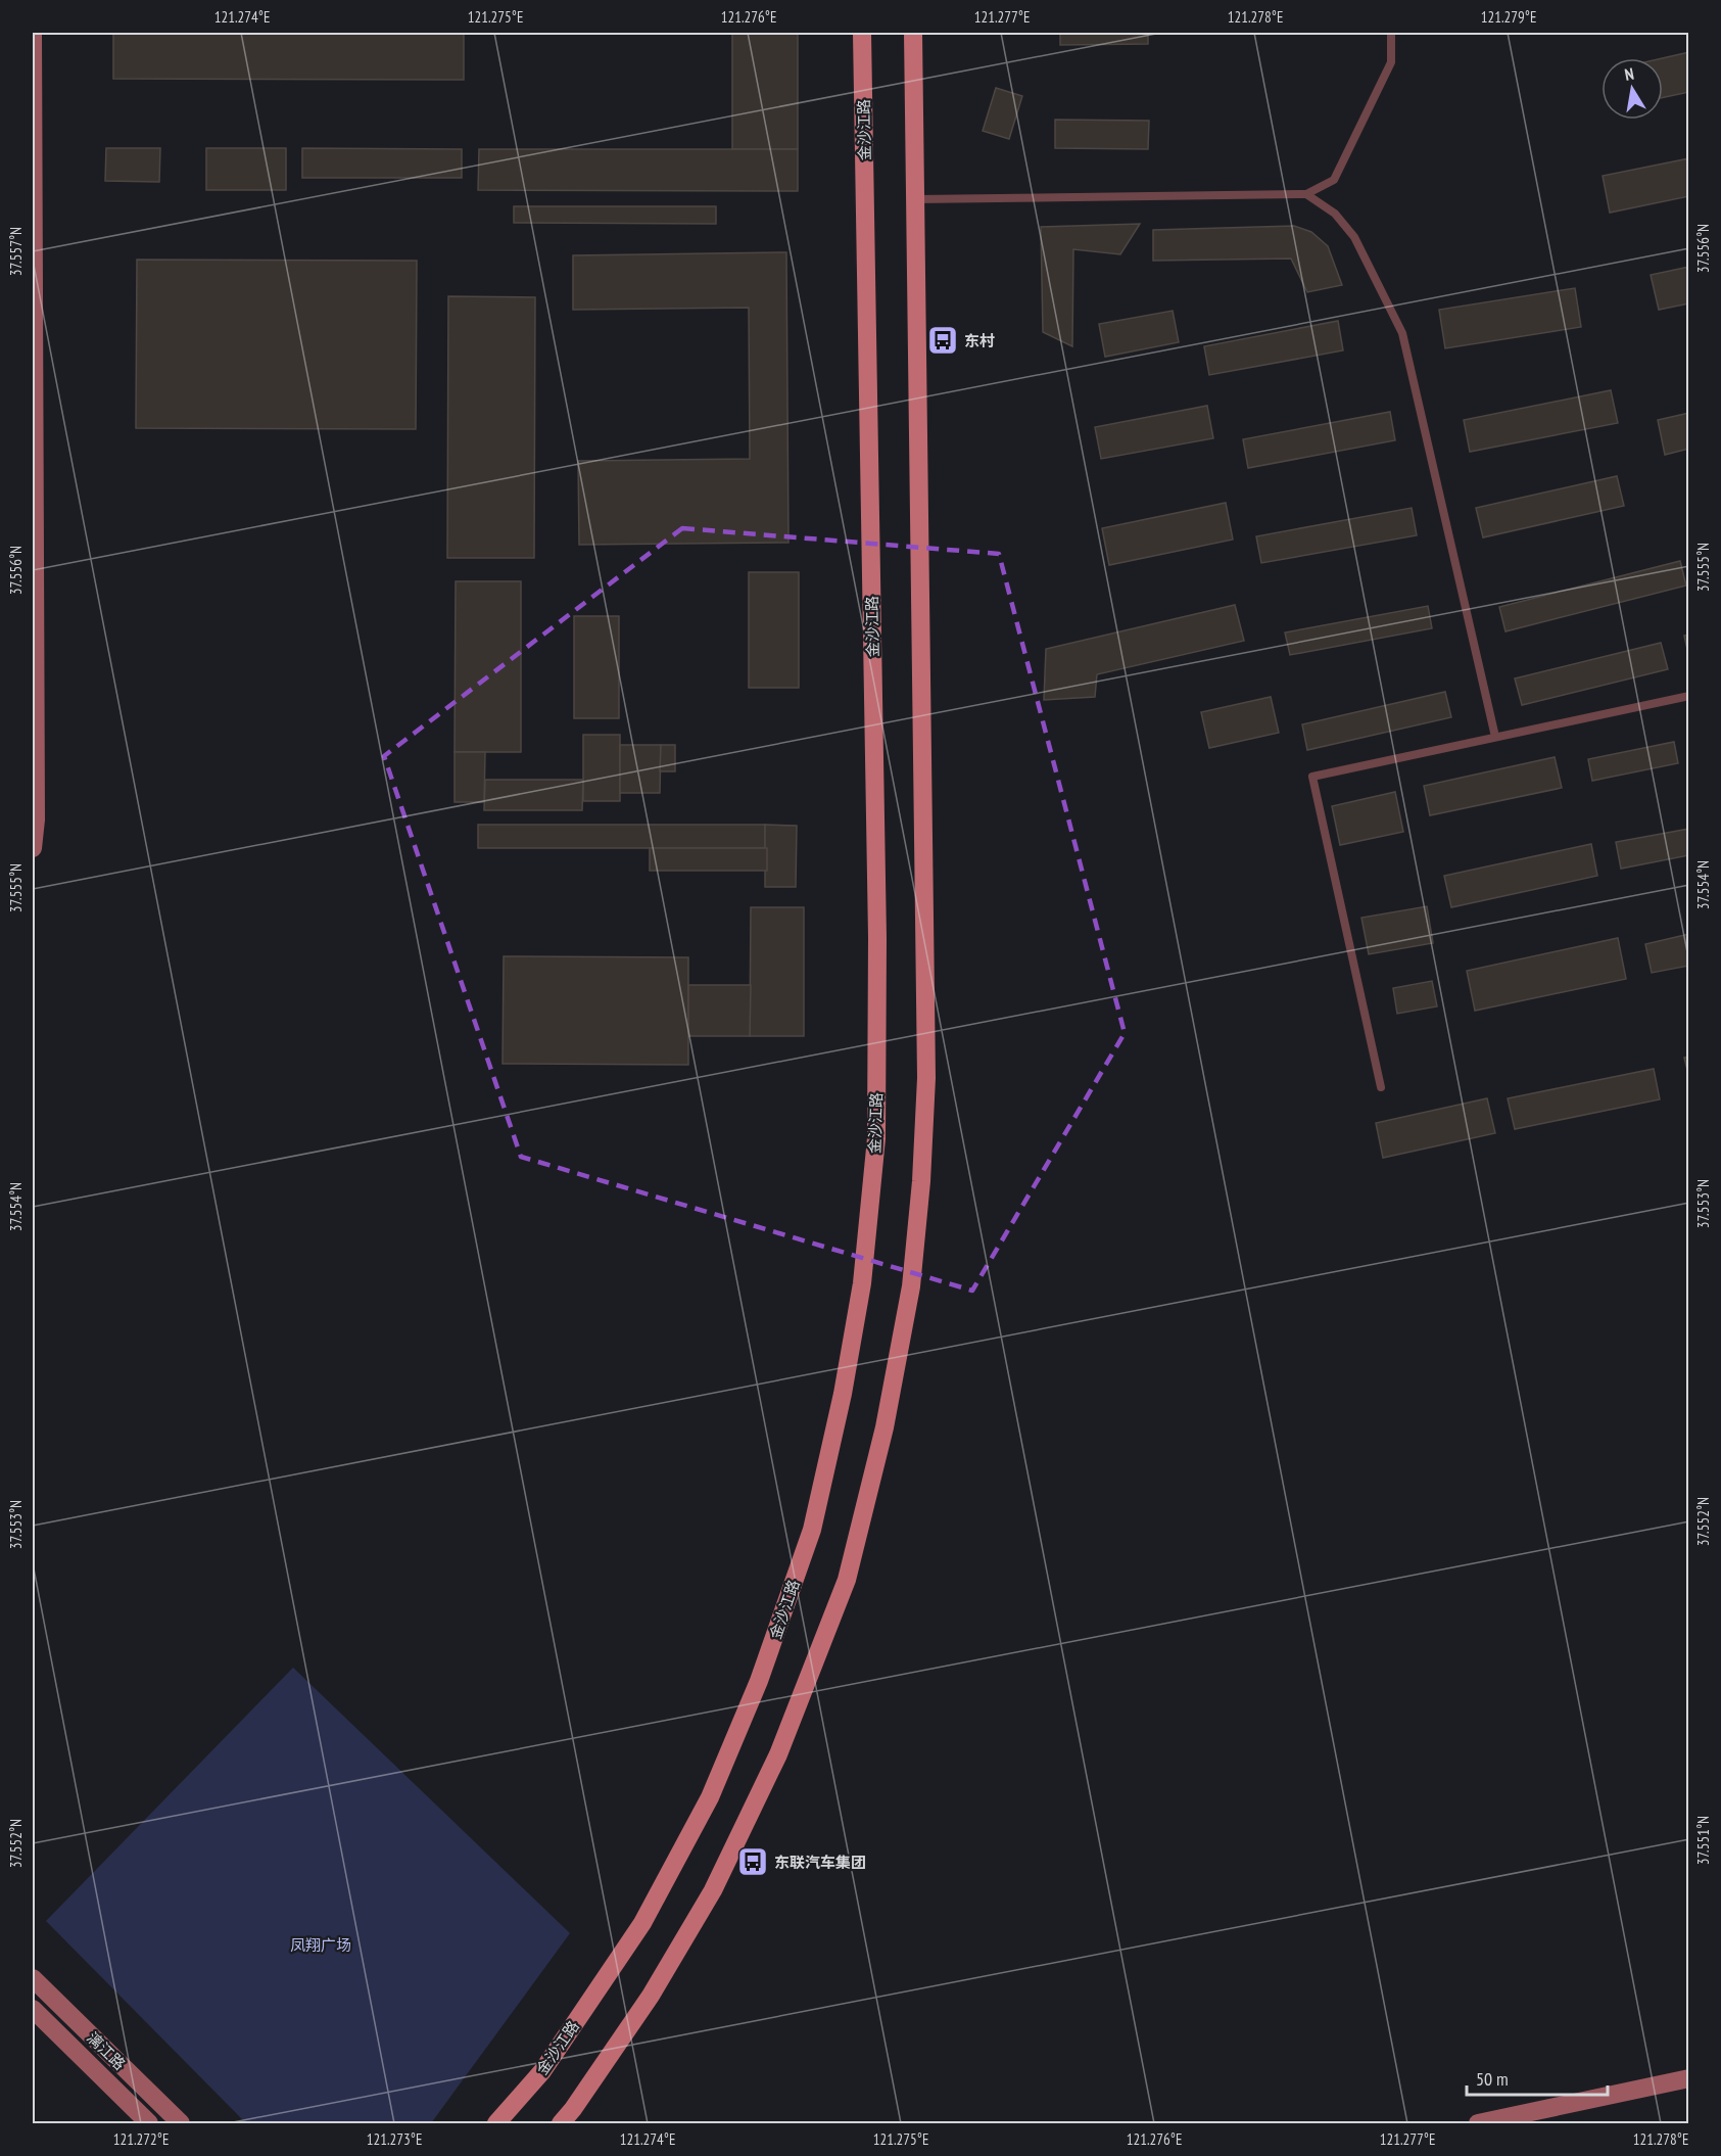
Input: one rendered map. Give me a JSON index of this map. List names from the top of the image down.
{
  "streets": {
    "main road": ["金沙江路"],
    "street": ["漓江路"]
  },
  "parks": ["凤翔广场"],
  "places": {
    "bus stop": ["东村", "东联汽车集团"]
  },
  "scale_bar": "50 m",
  "north": "top",
  "coordinates": [
    "121.274°E",
    "121.275°E",
    "121.276°E",
    "121.277°E",
    "121.278°E",
    "121.279°E",
    "37.556°N",
    "37.557°N",
    "37.555°N",
    "37.554°N",
    "37.553°N",
    "37.552°N",
    "37.551°N",
    "121.272°E",
    "121.273°E"
  ]
}
